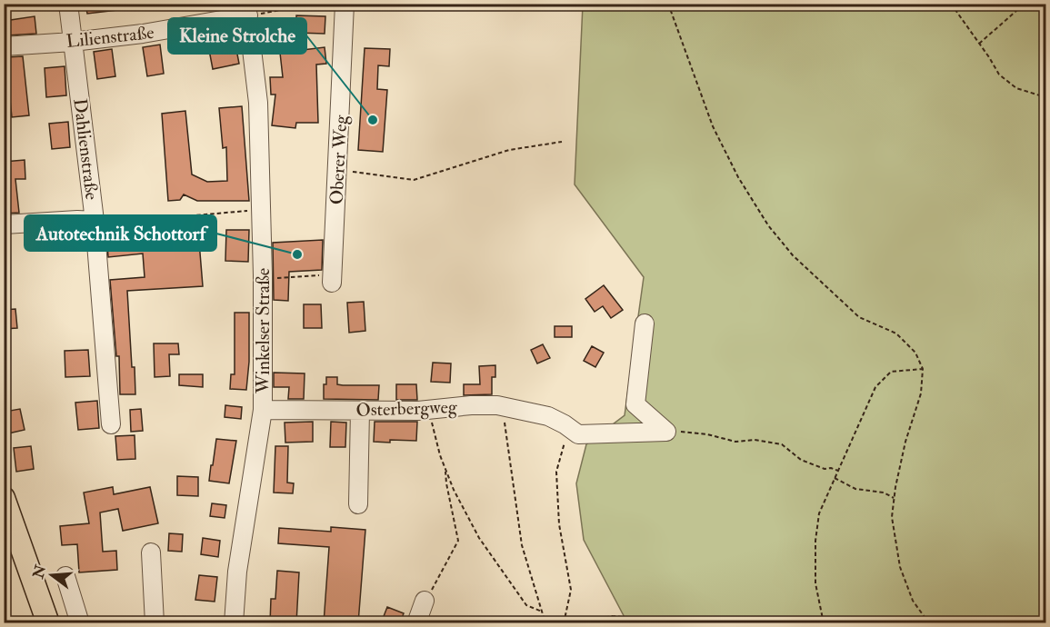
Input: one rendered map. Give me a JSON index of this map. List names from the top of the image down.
{
  "streets": {
    "street": [
      "Lilienstraße",
      "Dahlienstraße",
      "Oberer Weg",
      "Winkelser Straße",
      "Osterbergweg"
    ]
  },
  "crossings": [
    ["Lilienstraße", "Dahlienstraße"],
    ["Lilienstraße", "Winkelser Straße"],
    ["Winkelser Straße", "Osterbergweg"]
  ],
  "places": ["Kleine Strolche", "Autotechnik Schottorf"],
  "north": "left"
}
